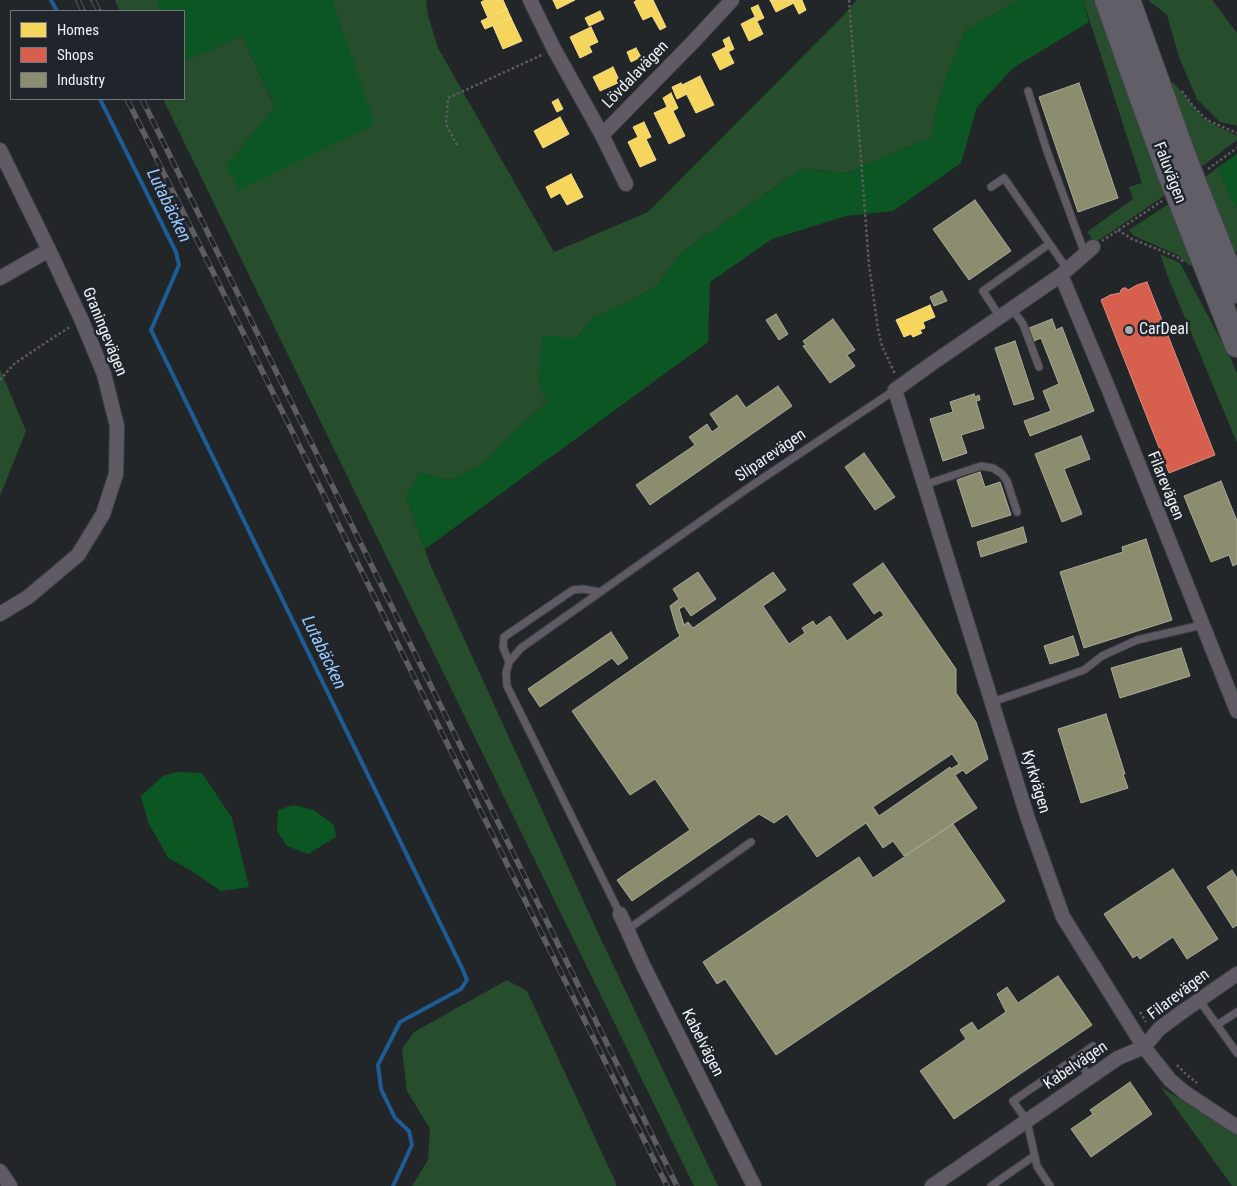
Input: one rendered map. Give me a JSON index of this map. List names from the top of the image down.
{
  "streets": {
    "highway": ["Faluvägen"],
    "street": [
      "Lövdalavägen",
      "Graningevägen",
      "Filarevägen",
      "Kyrkvägen",
      "Kabelvägen"
    ],
    "lane": ["Sliparevägen"]
  },
  "crossings": [
    ["Sliparevägen", "Kyrkvägen"],
    ["Filarevägen", "Kyrkvägen"],
    ["Filarevägen", "Kabelvägen"],
    ["Kyrkvägen", "Kabelvägen"]
  ],
  "water": ["Lutabäcken"],
  "places": ["CarDeal"],
  "legend": ["Homes", "Shops", "Industry"]
}
